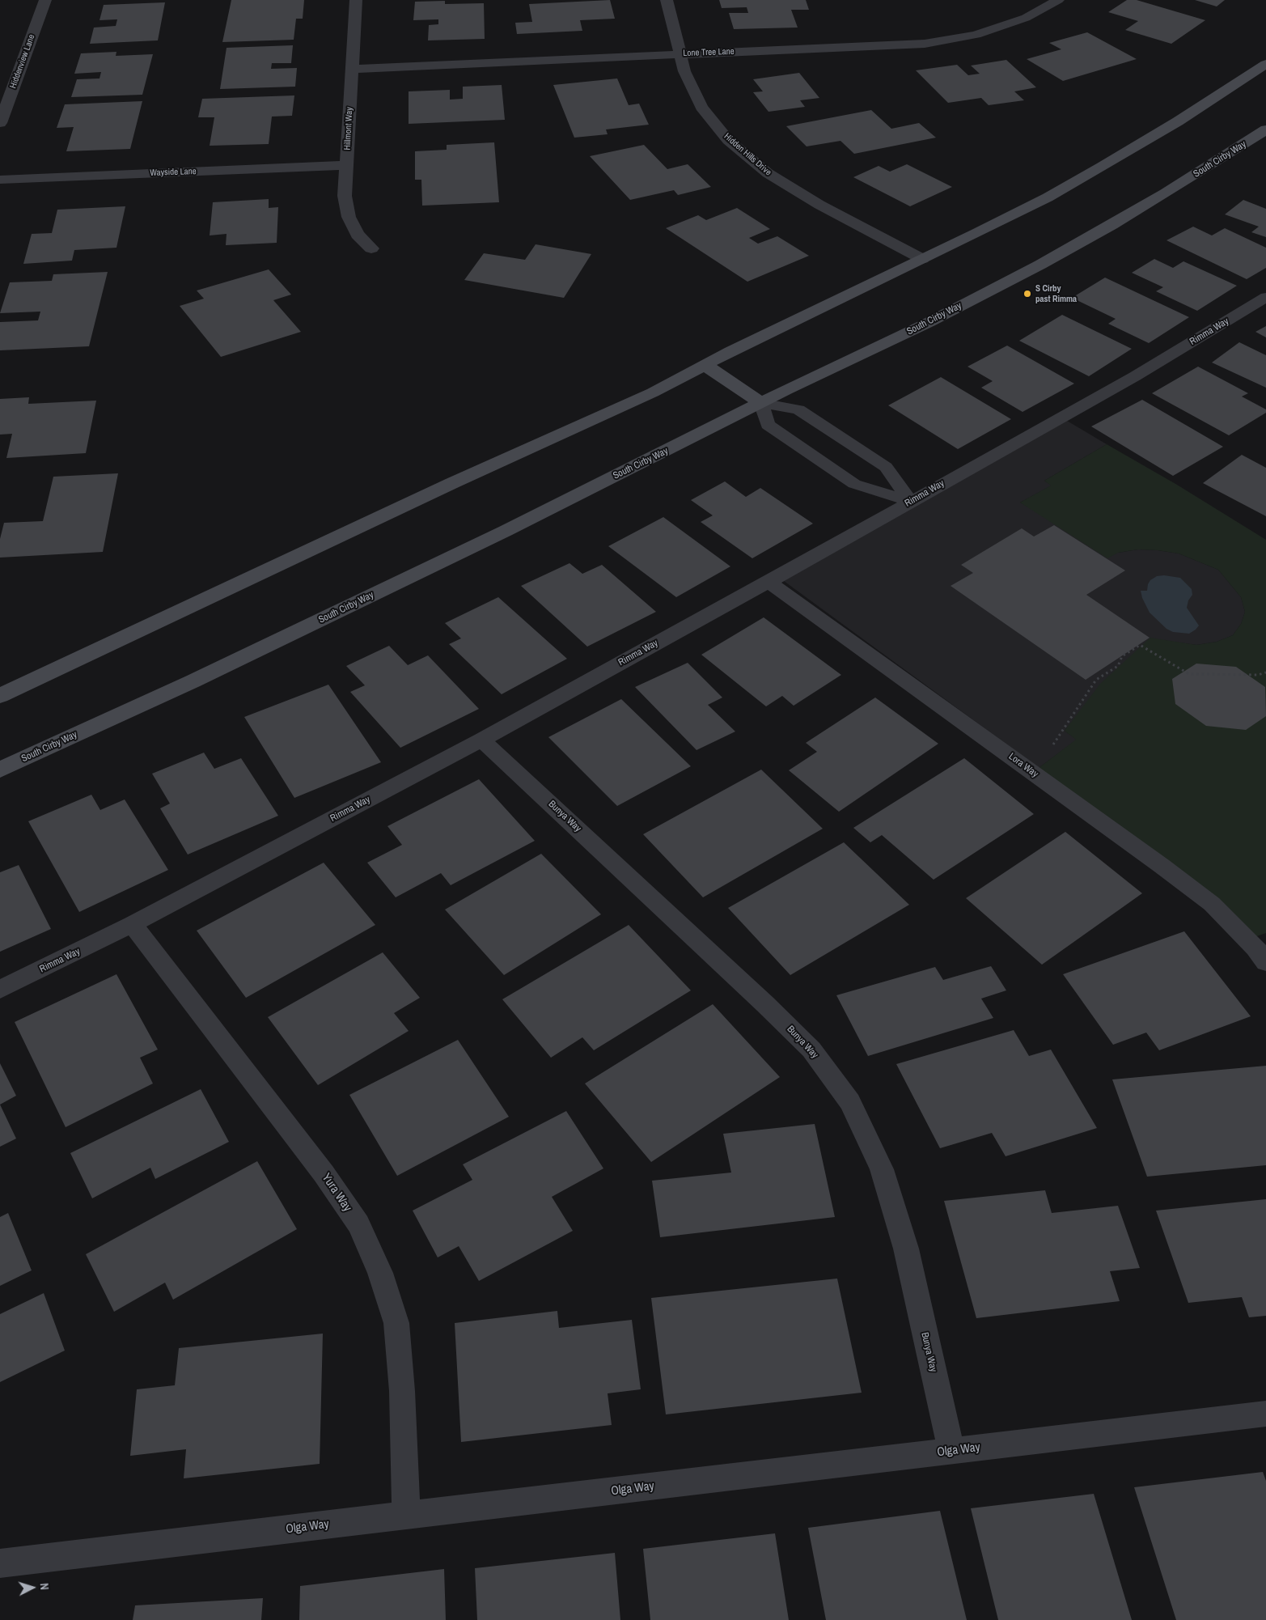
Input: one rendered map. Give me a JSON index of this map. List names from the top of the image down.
{
  "streets": {
    "main road": ["South Cirby Way"],
    "street": [
      "Lone Tree Lane",
      "Hiddenview Lane",
      "Hillmont Way",
      "Hidden Hills Drive",
      "Wayside Lane"
    ],
    "lane": [
      "Rimma Way",
      "Lora Way",
      "Bunya Way",
      "Yura Way",
      "Olga Way"
    ]
  },
  "crossings": [
    ["Lone Tree Lane", "Hillmont Way"],
    ["Lone Tree Lane", "Hidden Hills Drive"],
    ["Hillmont Way", "Wayside Lane"],
    ["Rimma Way", "Lora Way"],
    ["Rimma Way", "Bunya Way"],
    ["Rimma Way", "Yura Way"],
    ["Bunya Way", "Olga Way"],
    ["Yura Way", "Olga Way"]
  ],
  "places": ["S Cirby past Rimma"],
  "north": "right"
}
